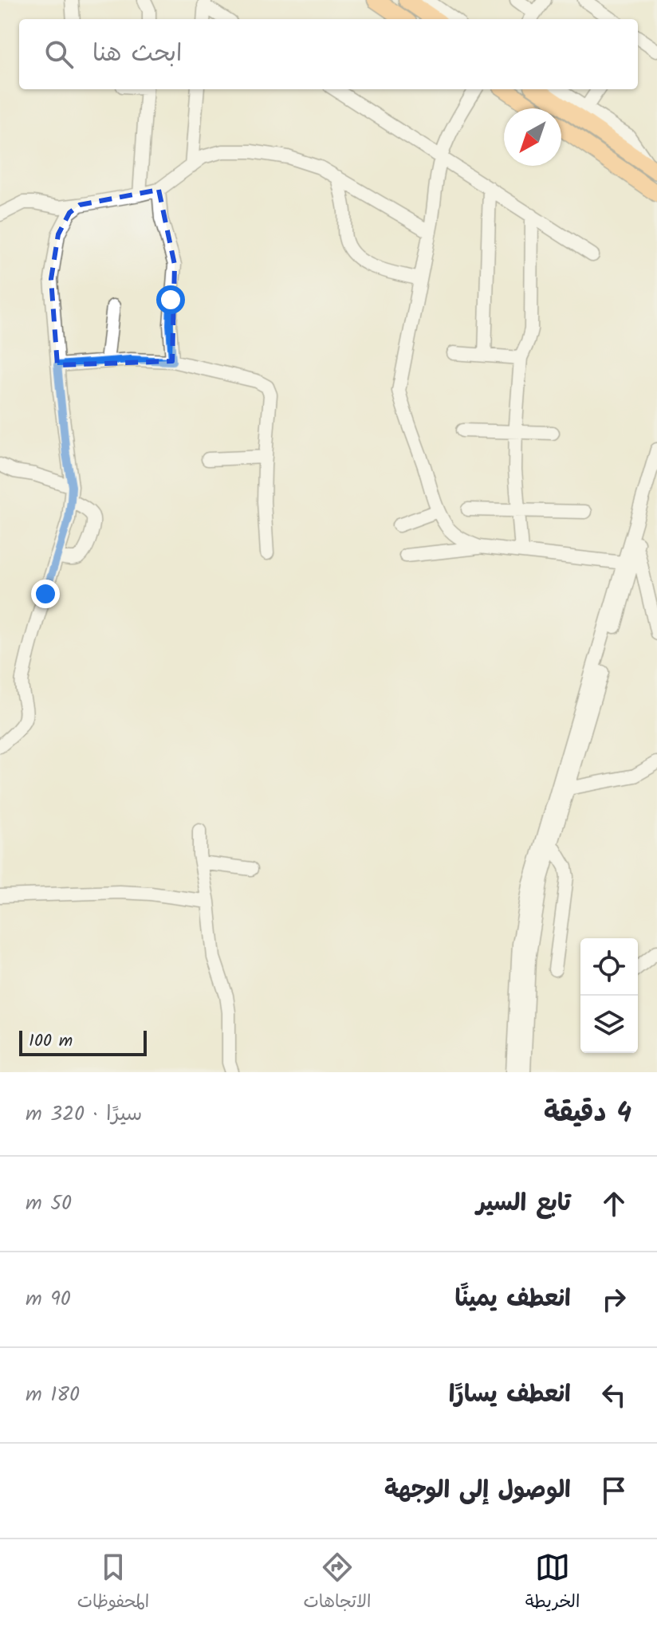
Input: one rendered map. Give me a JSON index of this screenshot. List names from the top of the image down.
{
  "scale_bar": "100 m",
  "north": "bottom left",
  "page": {
    "search": "ابحث هنا",
    "scale": "100 m",
    "heading": ["4 دقيقة", "سيرًا · 320 m"],
    "list": [
      ["تابع السير", "50 m"],
      ["انعطف يمينًا", "90 m"],
      ["انعطف يسارًا", "180 m"],
      "الوصول إلى الوجهة"
    ],
    "nav": ["الخريطة", "الاتجاهات", "المحفوظات"]
  }
}
